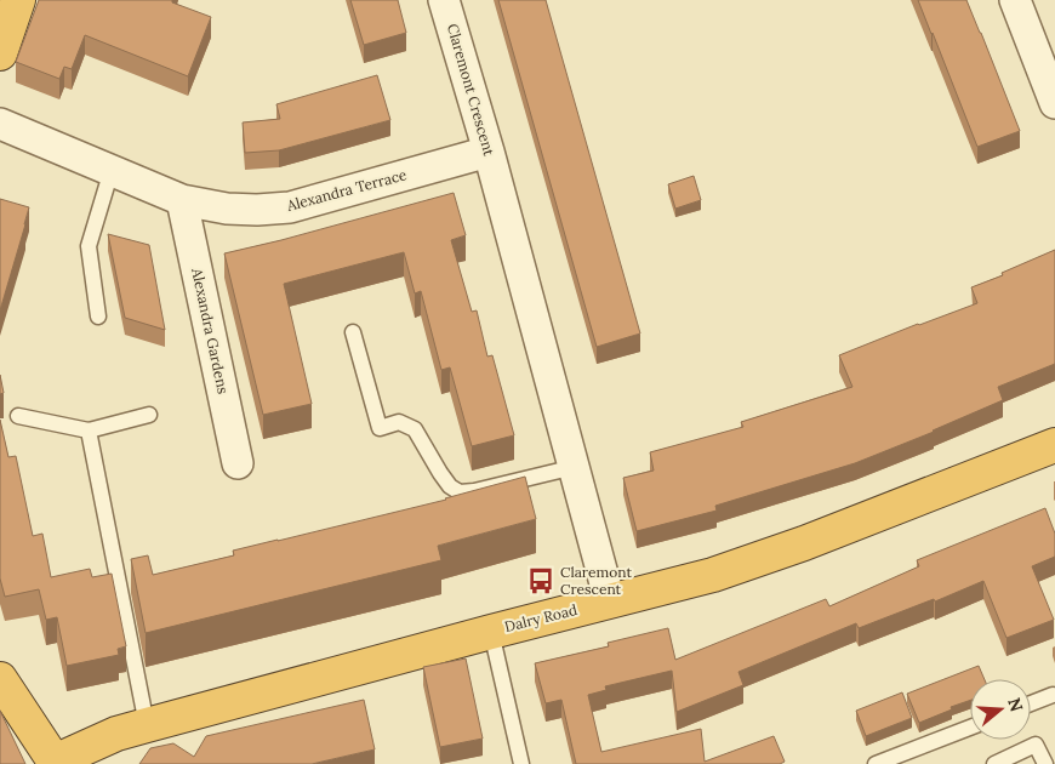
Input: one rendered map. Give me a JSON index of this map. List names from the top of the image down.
{
  "streets": {
    "highway": ["Dalry Road"],
    "street": ["Claremont Crescent", "Alexandra Terrace", "Alexandra Gardens"]
  },
  "crossings": [
    ["Claremont Crescent", "Alexandra Terrace"],
    ["Claremont Crescent", "Dalry Road"],
    ["Alexandra Terrace", "Alexandra Gardens"]
  ],
  "places": {
    "bus stop": ["Claremont Crescent"]
  },
  "north": "right"
}
